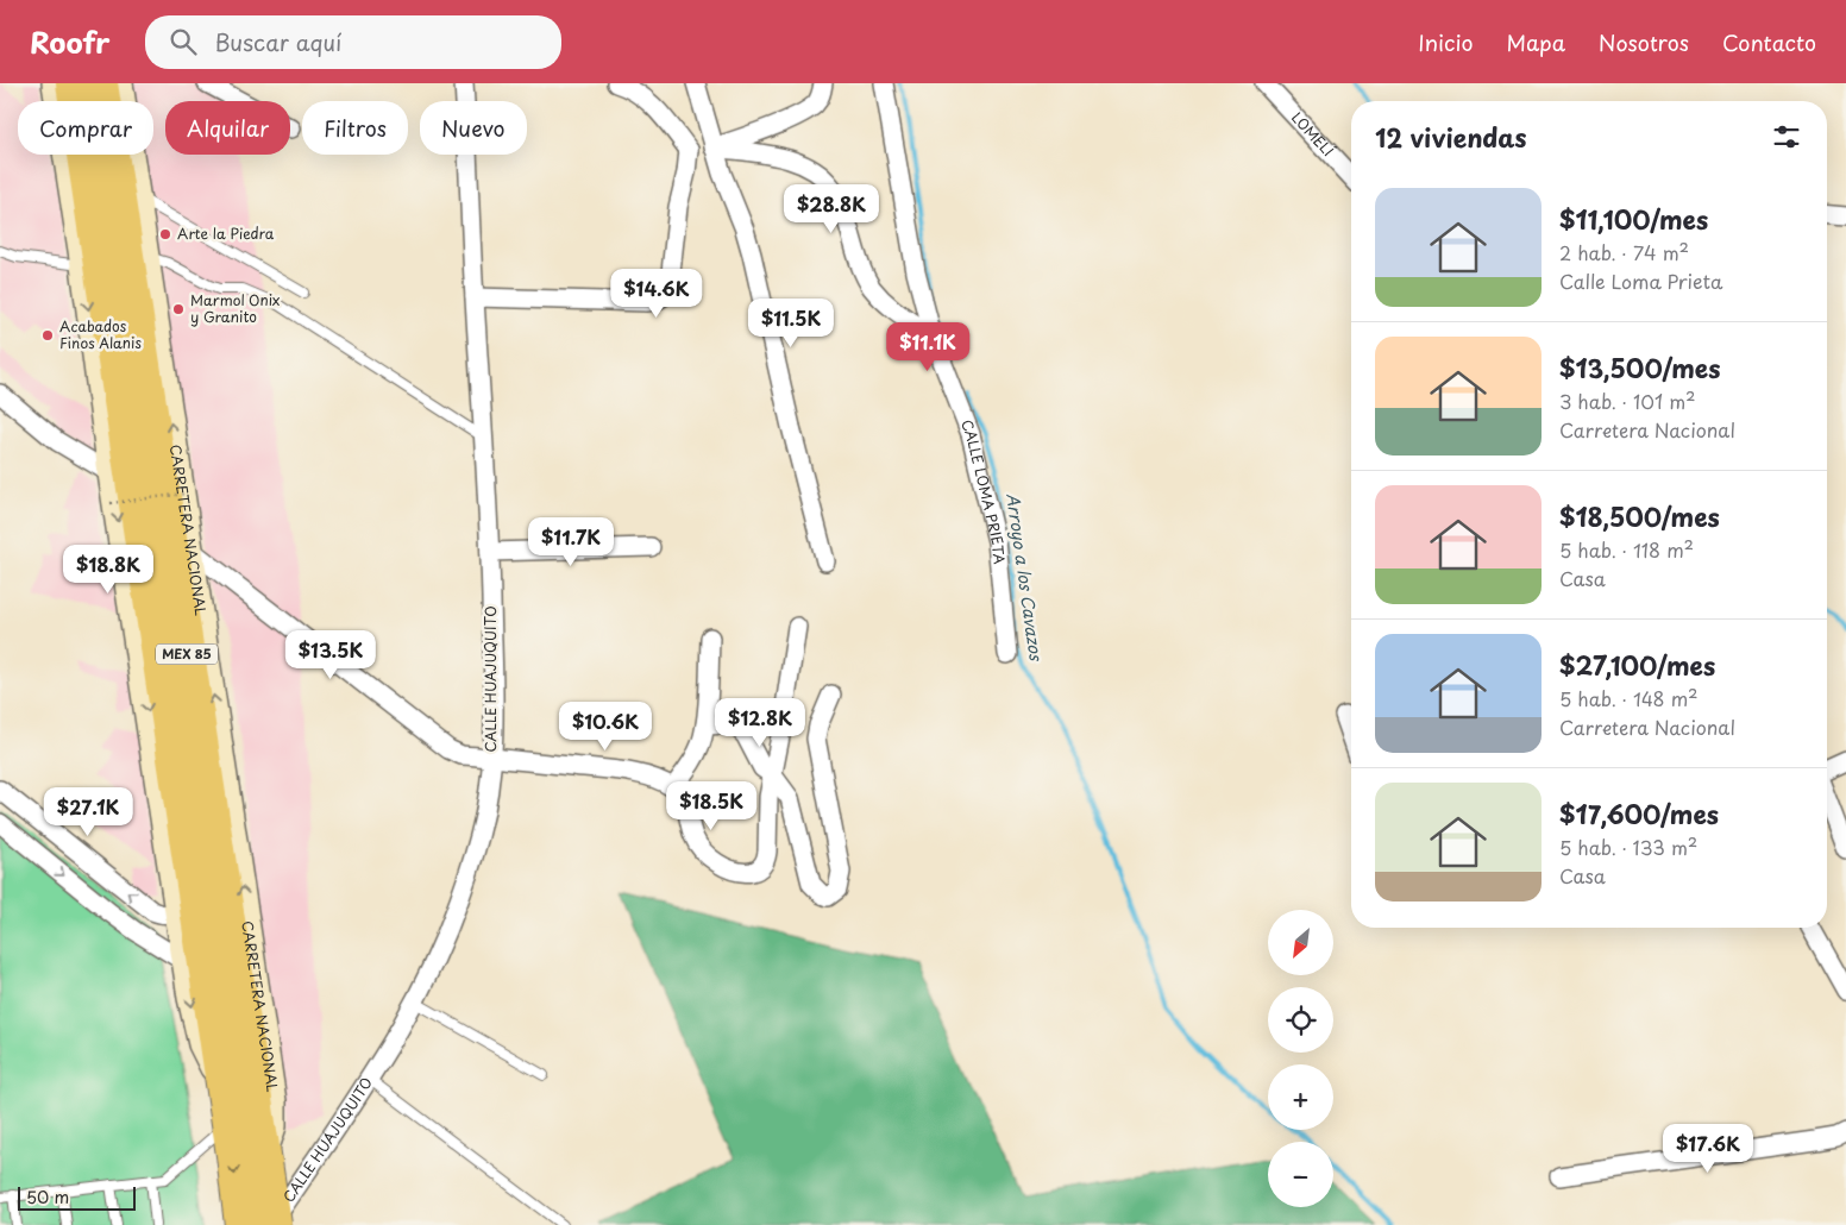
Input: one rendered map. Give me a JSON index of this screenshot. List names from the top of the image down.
{
  "streets": {
    "highway": ["CARRETERA NACIONAL", "MEX 85"],
    "street": ["LOMELÍ", "CALLE LOMA PRIETA", "CALLE HUAJUQUITO"]
  },
  "crossings": [
    ["CARRETERA NACIONAL", "CALLE HUAJUQUITO"]
  ],
  "water": ["Arroyo a los Cavazos"],
  "places": ["Arte la Piedra", "Marmol Onix y Granito", "Acabados Finos Alanis"],
  "scale_bar": "50 m",
  "north": "bottom left",
  "page": {
    "header": "Roofr",
    "search": "Buscar aquí",
    "nav": [
      "Inicio",
      "Mapa",
      "Nosotros",
      "Contacto"
    ],
    "chip": [
      "Comprar",
      "Alquilar",
      "Filtros",
      "Nuevo"
    ],
    "heading": "12 viviendas",
    "list": [
      {
        "name": "$11,100/mes",
        "note": "2 hab. · 74 m² · Calle Loma Prieta"
      },
      {
        "name": "$13,500/mes",
        "note": "3 hab. · 101 m² · Carretera Nacional"
      },
      {
        "name": "$18,500/mes",
        "note": "5 hab. · 118 m² · Casa"
      },
      {
        "name": "$27,100/mes",
        "note": "5 hab. · 148 m² · Carretera Nacional"
      },
      {
        "name": "$17,600/mes",
        "note": "5 hab. · 133 m² · Casa"
      }
    ],
    "price": [
      "$28.8K",
      "$14.6K",
      "$11.5K",
      "$11.1K",
      "$11.7K",
      "$18.8K",
      "$13.5K",
      "$12.8K",
      "$10.6K",
      "$18.5K",
      "$27.1K",
      "$17.6K"
    ],
    "map_buttons": ["+", "−"],
    "scale": "50 m"
  }
}
